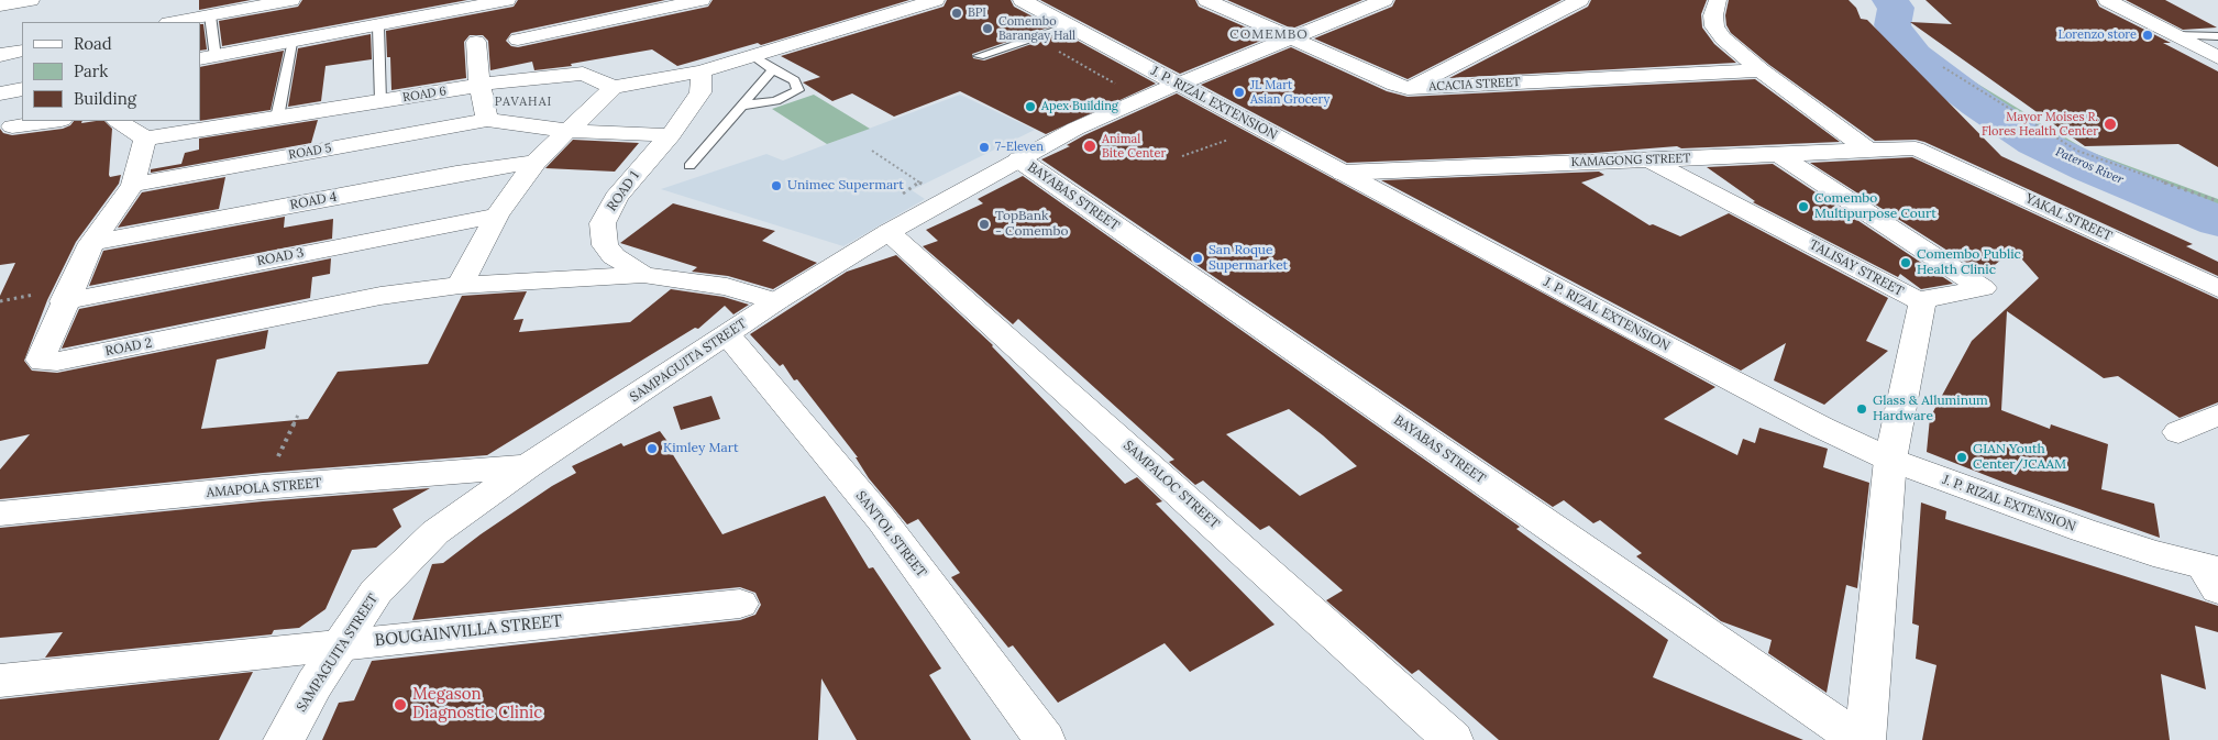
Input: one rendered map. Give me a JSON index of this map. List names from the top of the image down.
{
  "streets": {
    "street": [
      "ACACIA STREET",
      "ROAD 6",
      "J. P. RIZAL EXTENSION",
      "ROAD 5",
      "KAMAGONG STREET",
      "ROAD 1",
      "BAYABAS STREET",
      "ROAD 4",
      "YAKAL STREET",
      "ROAD 3",
      "TALISAY STREET",
      "ROAD 2",
      "SAMPAGUITA STREET",
      "SAMPALOC STREET",
      "AMAPOLA STREET",
      "SANTOL STREET",
      "BOUGAINVILLA STREET"
    ]
  },
  "crossings": [
    ["ACACIA STREET", "SAMPAGUITA STREET"],
    ["ROAD 6", "ROAD 2"],
    ["J. P. RIZAL EXTENSION", "KAMAGONG STREET"],
    ["J. P. RIZAL EXTENSION", "TALISAY STREET"],
    ["J. P. RIZAL EXTENSION", "SAMPAGUITA STREET"],
    ["ROAD 5", "ROAD 1"],
    ["ROAD 5", "ROAD 2"],
    ["KAMAGONG STREET", "YAKAL STREET"],
    ["KAMAGONG STREET", "TALISAY STREET"],
    ["ROAD 1", "ROAD 2"],
    ["ROAD 1", "SAMPAGUITA STREET"],
    ["BAYABAS STREET", "SAMPAGUITA STREET"],
    ["ROAD 4", "ROAD 2"],
    ["ROAD 3", "ROAD 2"],
    ["SAMPAGUITA STREET", "SAMPALOC STREET"],
    ["SAMPAGUITA STREET", "AMAPOLA STREET"],
    ["SAMPAGUITA STREET", "SANTOL STREET"],
    ["SAMPAGUITA STREET", "BOUGAINVILLA STREET"]
  ],
  "districts": ["COMEMBO", "PAVAHAI"],
  "water": ["Pateros River"],
  "places": [
    "BPI",
    "Comembo Barangay Hall",
    "Lorenzo store",
    "JL Mart Asian Grocery",
    "Apex Building",
    "Mayor Moises R. Flores Health Center",
    "Animal Bite Center",
    "7-Eleven",
    "Unimec Supermart",
    "Comembo Multipurpose Court",
    "TopBank - Comembo",
    "San Roque Supermarket",
    "Comembo Public Health Clinic",
    "Glass & Alluminum Hardware",
    "Kimley Mart",
    "GIAN Youth Center/JCAAM",
    "Megason Diagnostic Clinic"
  ],
  "legend": ["Road", "Park", "Building"]
}
